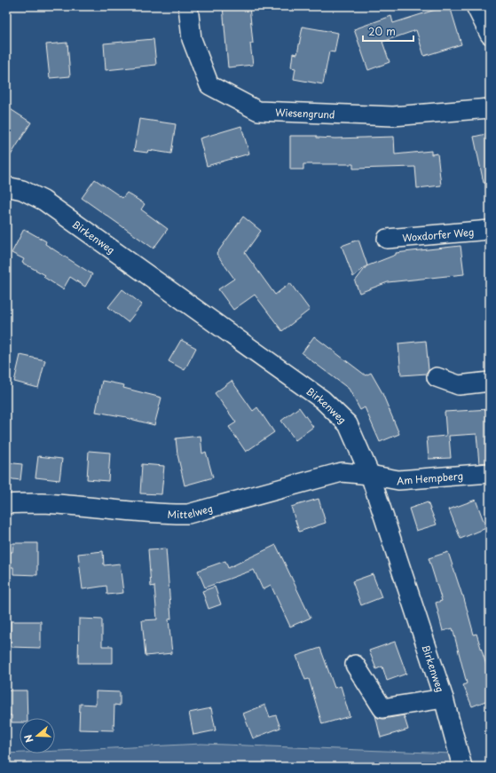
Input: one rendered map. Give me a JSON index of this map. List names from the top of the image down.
{
  "streets": {
    "street": [
      "Wiesengrund",
      "Woxdorfer Weg",
      "Birkenweg",
      "Am Hempberg",
      "Mittelweg"
    ]
  },
  "crossings": [
    ["Birkenweg", "Am Hempberg"],
    ["Birkenweg", "Mittelweg"],
    ["Am Hempberg", "Mittelweg"]
  ],
  "scale_bar": "20 m",
  "north": "left"
}
